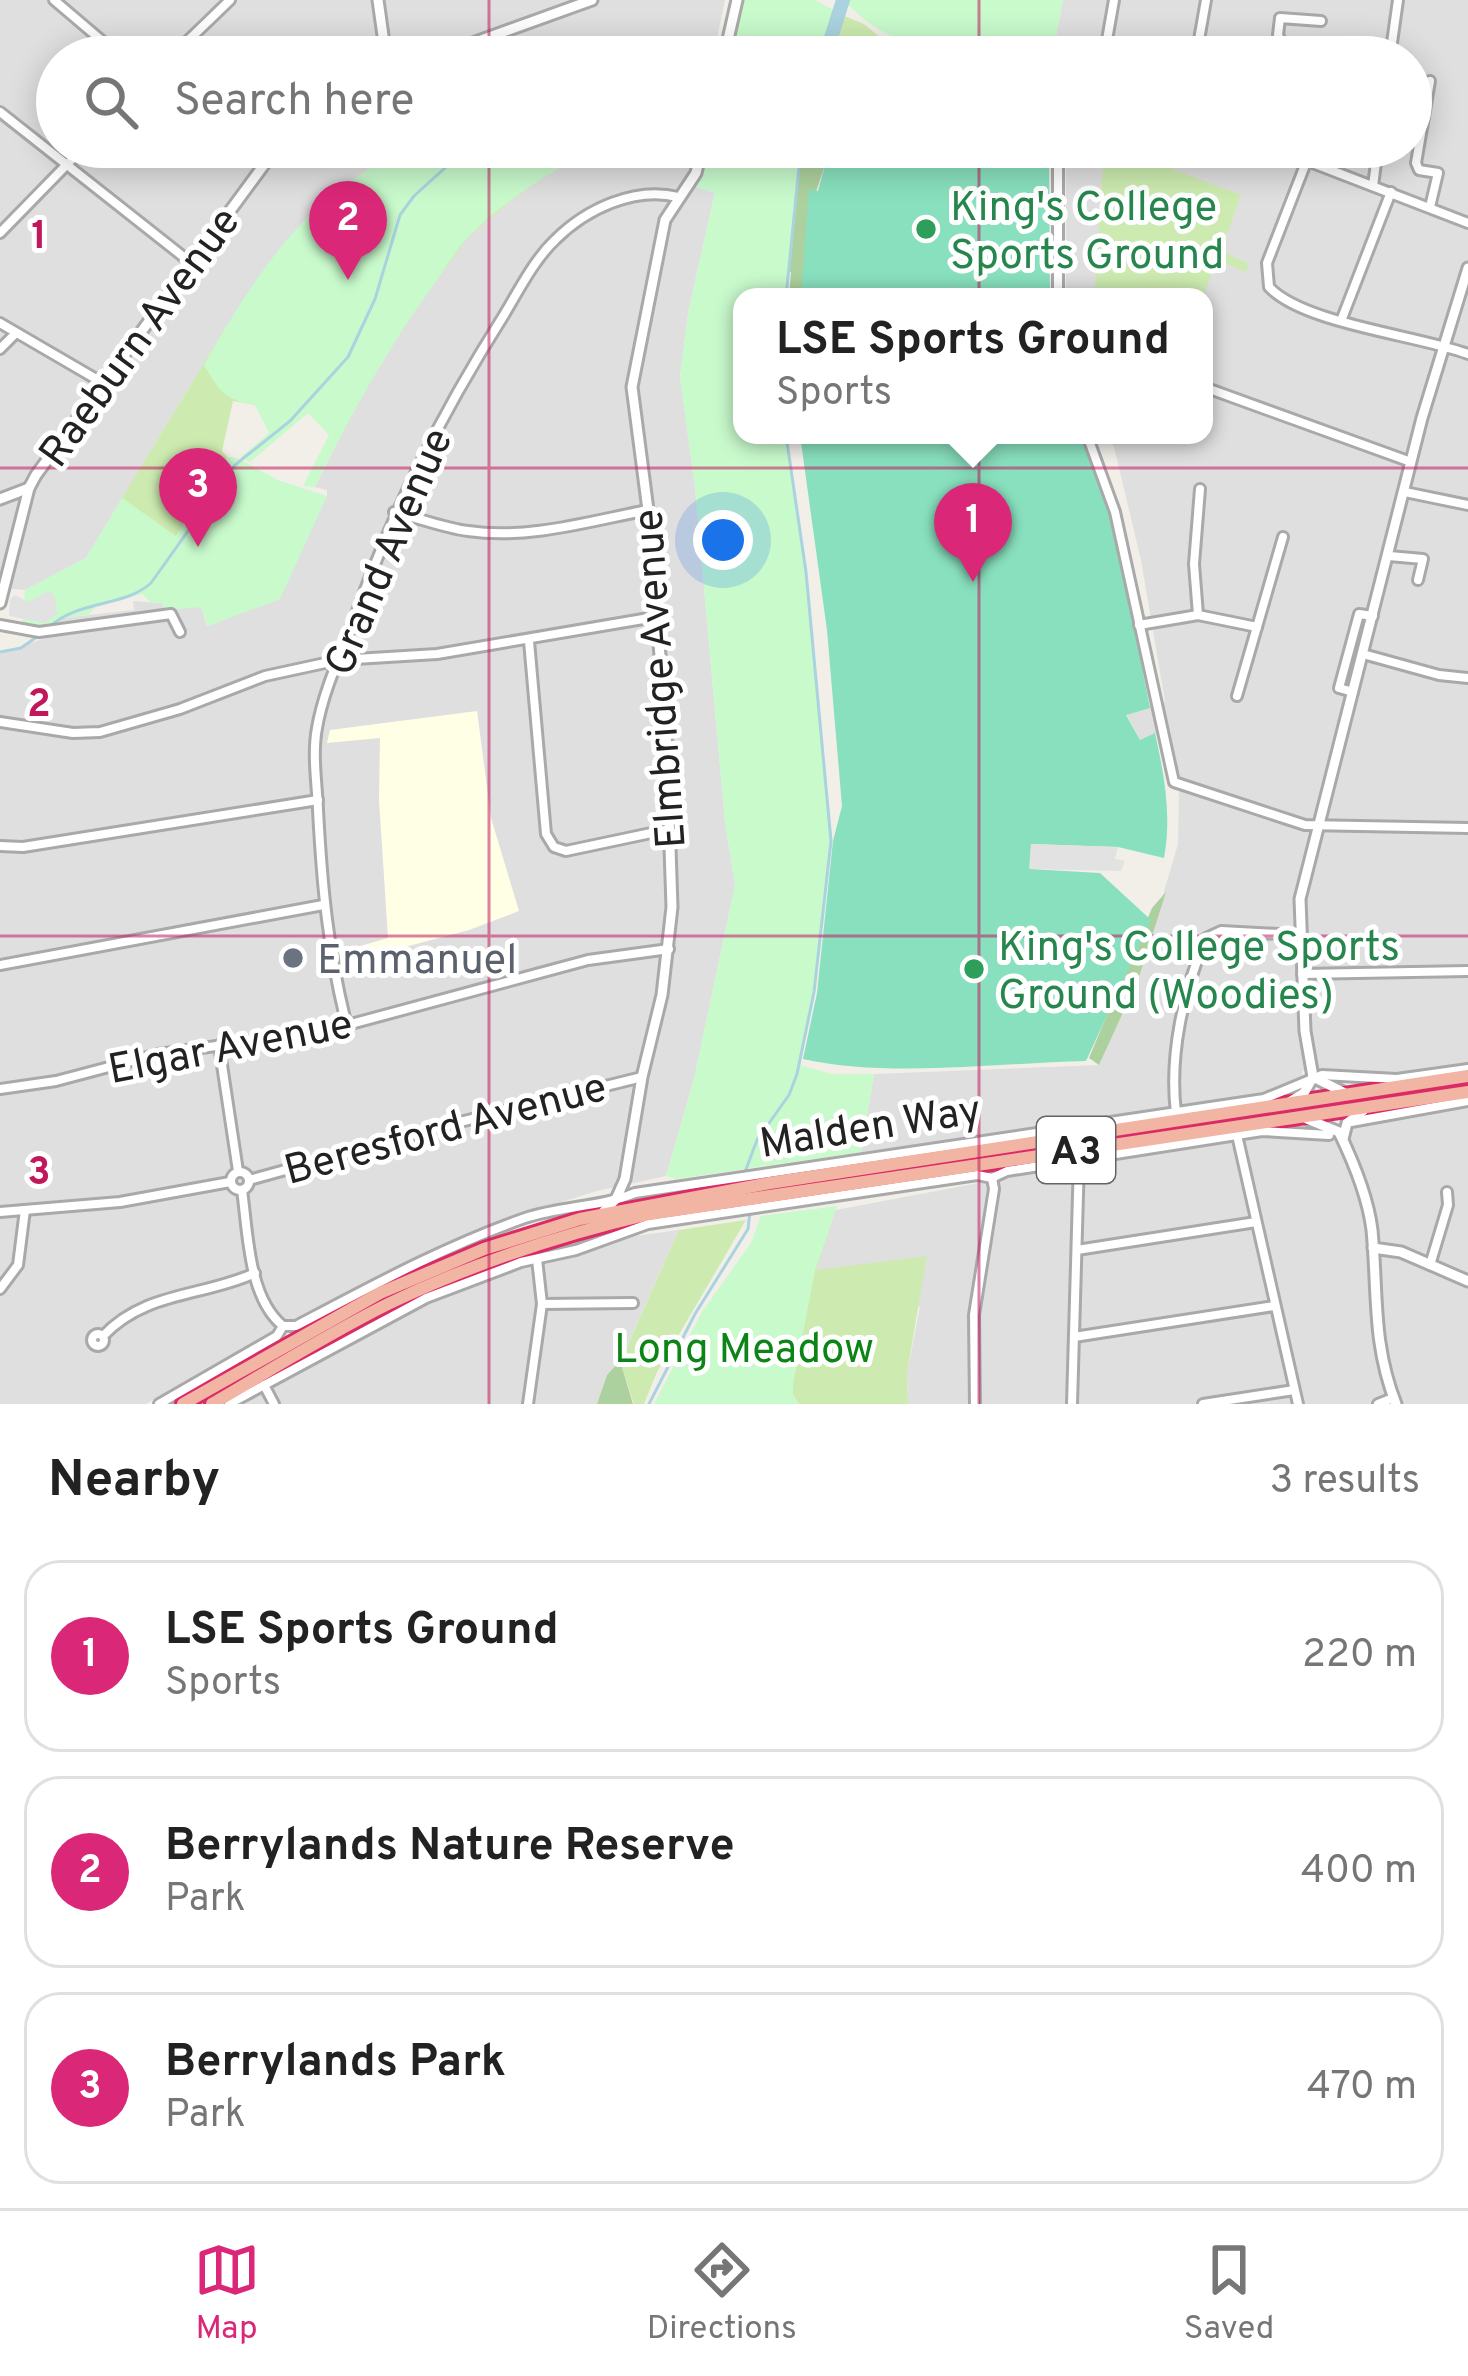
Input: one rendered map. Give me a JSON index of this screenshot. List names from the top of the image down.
{
  "streets": {
    "highway": ["Malden Way", "A3"],
    "street": [
      "Raeburn Avenue",
      "Grand Avenue",
      "Elmbridge Avenue",
      "Elgar Avenue",
      "Beresford Avenue"
    ]
  },
  "crossings": [
    ["Grand Avenue", "Elmbridge Avenue"],
    ["Grand Avenue", "Elgar Avenue"],
    ["Elmbridge Avenue", "Elgar Avenue"],
    ["Elmbridge Avenue", "Malden Way"],
    ["Elmbridge Avenue", "Beresford Avenue"],
    ["Elmbridge Avenue", "A3"],
    ["Malden Way", "A3"]
  ],
  "parks": ["Long Meadow"],
  "places": ["King's College Sports Ground", "Emmanuel", "King's College Sports Ground (Woodies)"],
  "page": {
    "search": "Search here",
    "pins": ["2", "3", "1"],
    "popup": ["LSE Sports Ground", "Sports"],
    "heading": ["Nearby", "3 results"],
    "list": [
      {
        "mark": "1",
        "name": "LSE Sports Ground",
        "note": "Sports",
        "value": "220 m"
      },
      {
        "mark": "2",
        "name": "Berrylands Nature Reserve",
        "note": "Park",
        "value": "400 m"
      },
      {
        "mark": "3",
        "name": "Berrylands Park",
        "note": "Park",
        "value": "470 m"
      }
    ],
    "nav": ["Map", "Directions", "Saved"]
  },
  "grid": {
    "rows": ["1", "2", "3"]
  }
}
